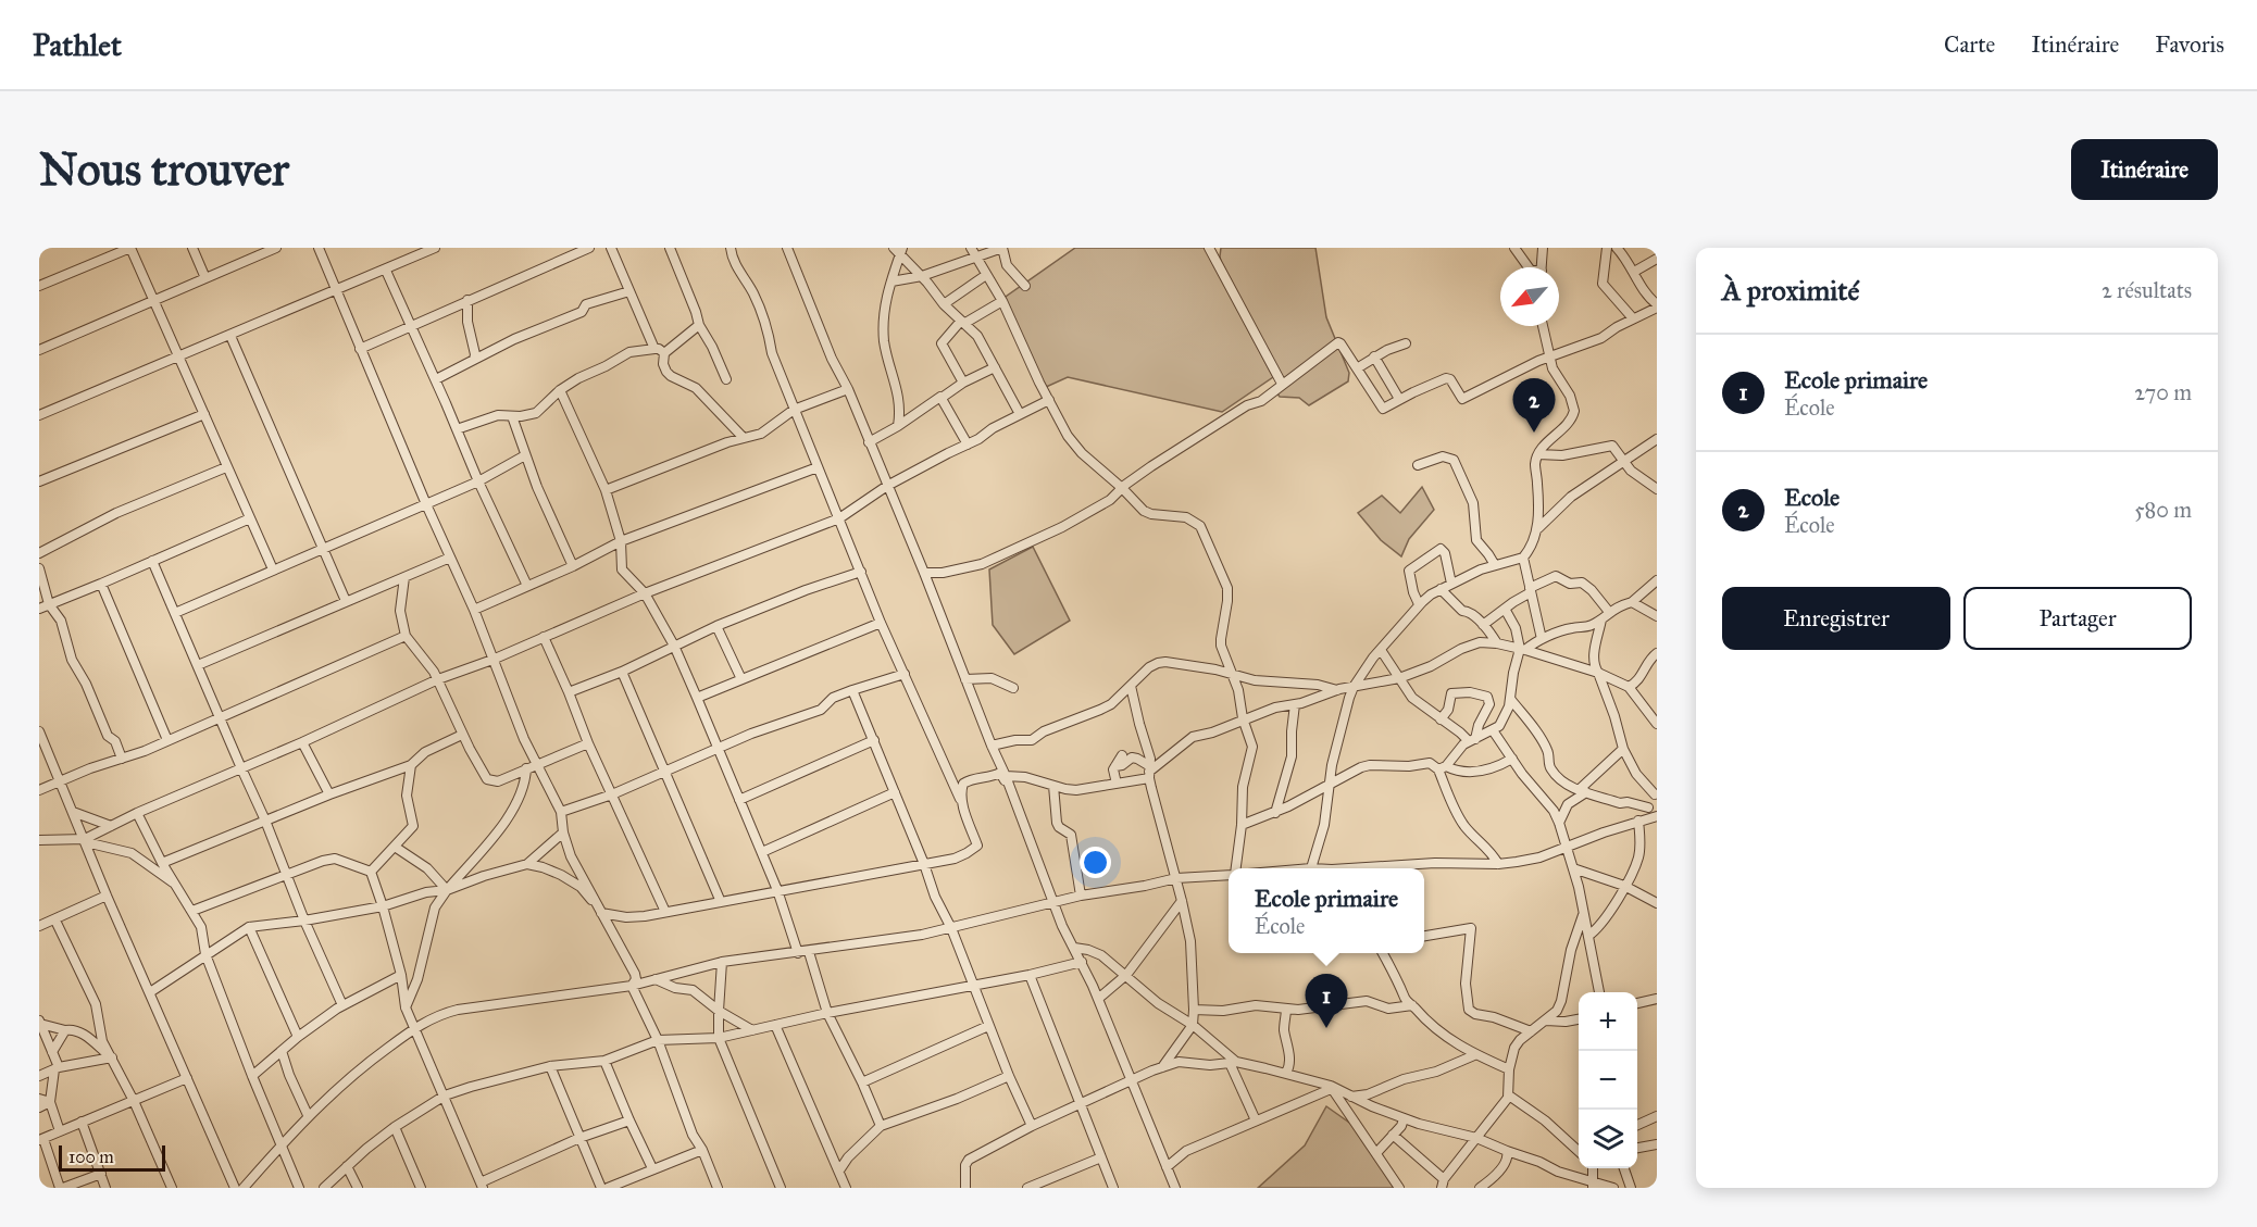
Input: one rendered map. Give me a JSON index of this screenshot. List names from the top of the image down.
{
  "scale_bar": "100 m",
  "north": "bottom left",
  "page": {
    "header": "Pathlet",
    "nav": ["Carte", "Itinéraire", "Favoris"],
    "buttons": [
      "Itinéraire",
      ["Enregistrer", "Partager"]
    ],
    "title": "Nous trouver",
    "heading": ["À proximité", "2 résultats"],
    "list": [
      {
        "mark": "1",
        "name": "Ecole primaire",
        "note": "École",
        "value": "270 m"
      },
      {
        "mark": "2",
        "name": "Ecole",
        "note": "École",
        "value": "580 m"
      }
    ],
    "pins": ["2", "1"],
    "popup": ["Ecole primaire", "École"],
    "map_buttons": ["+", "−"],
    "scale": "100 m"
  }
}
